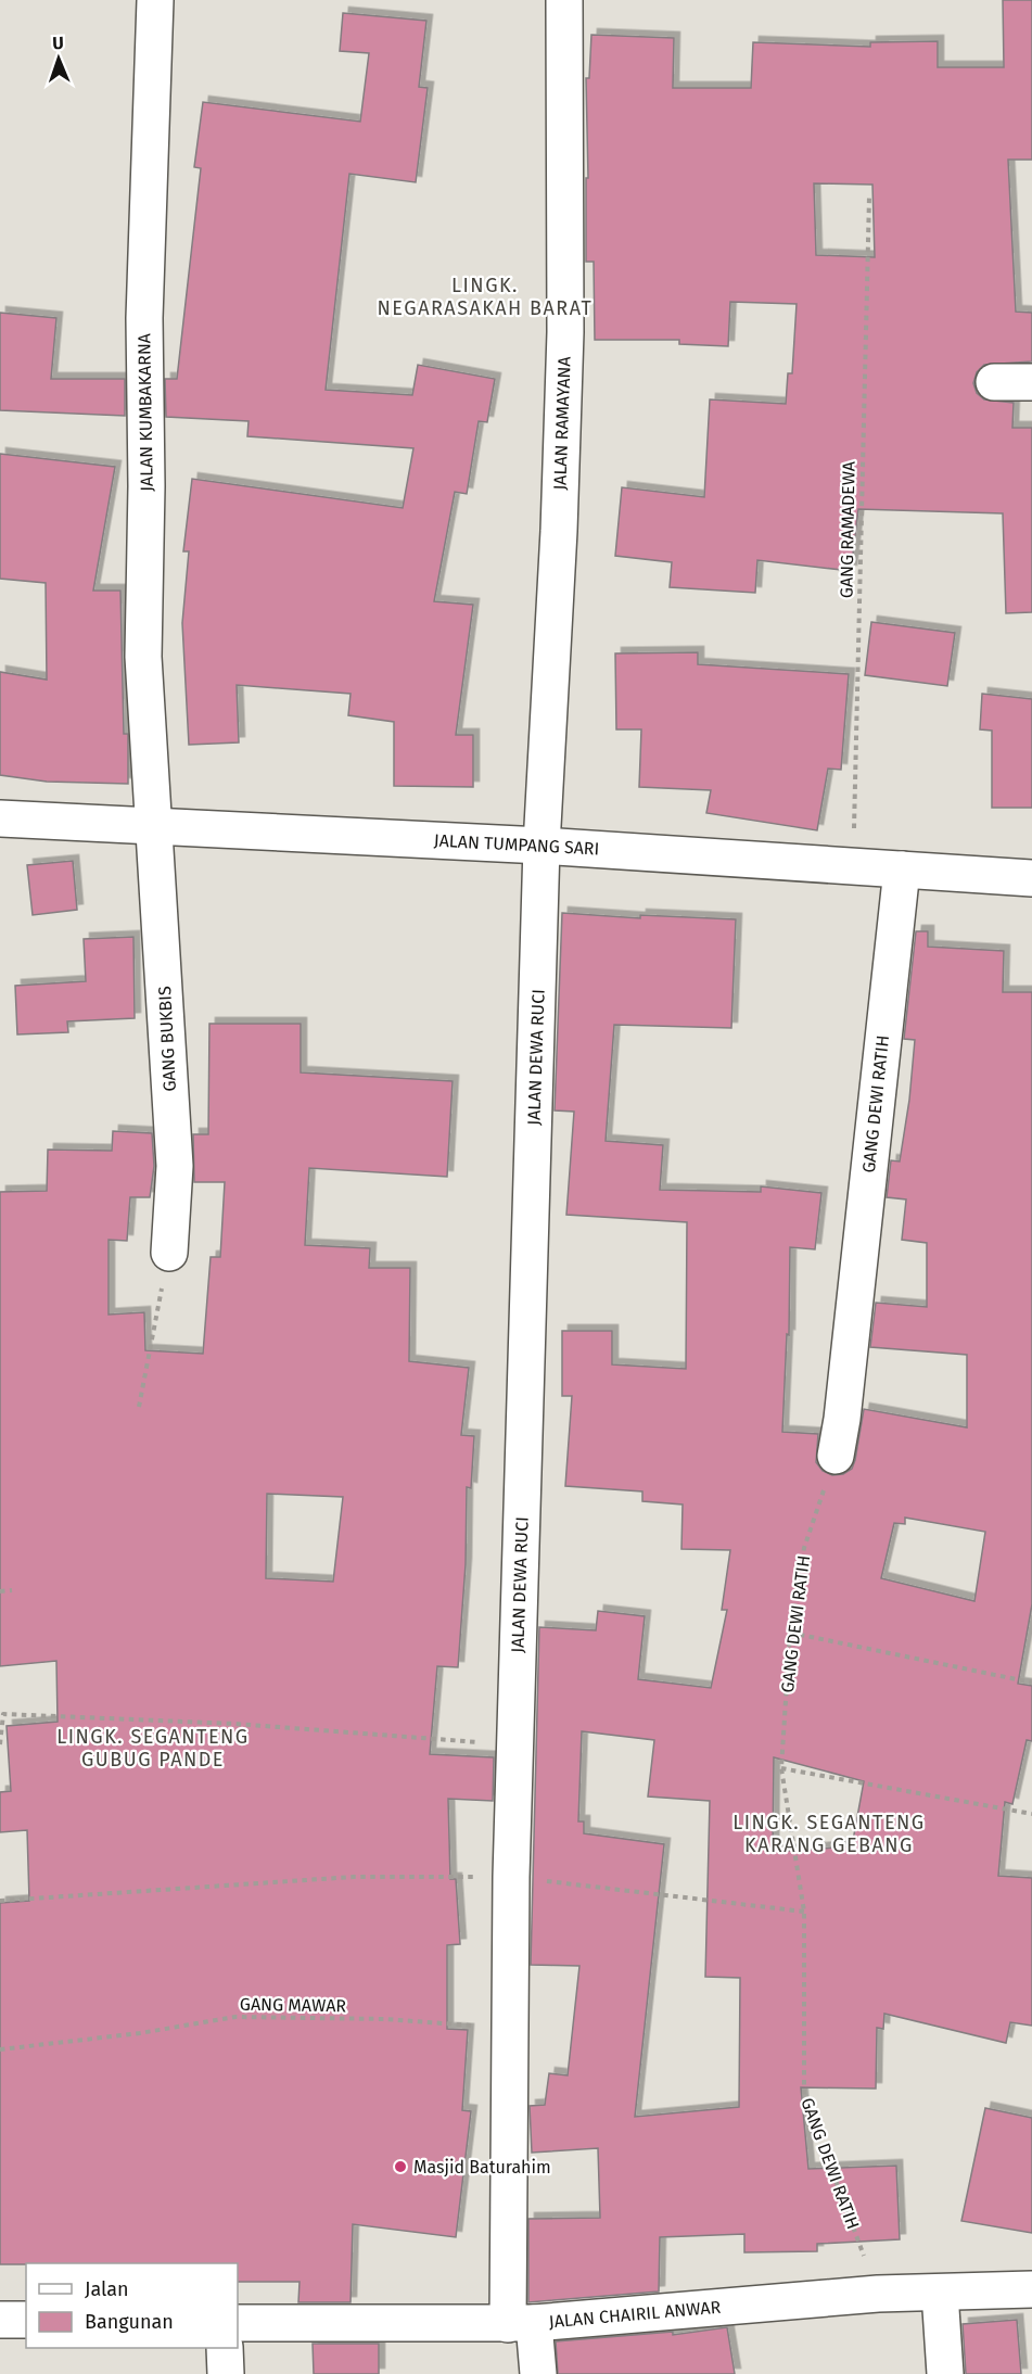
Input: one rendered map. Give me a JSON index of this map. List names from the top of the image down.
{
  "streets": {
    "street": [
      "JALAN KUMBAKARNA",
      "JALAN RAMAYANA",
      "JALAN TUMPANG SARI",
      "GANG BUKBIS",
      "JALAN DEWA RUCI",
      "GANG DEWI RATIH",
      "JALAN CHAIRIL ANWAR"
    ],
    "path": ["GANG RAMADEWA", "GANG MAWAR"]
  },
  "crossings": [
    ["JALAN KUMBAKARNA", "JALAN TUMPANG SARI"],
    ["JALAN KUMBAKARNA", "GANG BUKBIS"],
    ["JALAN RAMAYANA", "JALAN TUMPANG SARI"],
    ["JALAN RAMAYANA", "JALAN DEWA RUCI"],
    ["GANG RAMADEWA", "JALAN TUMPANG SARI"],
    ["JALAN TUMPANG SARI", "GANG BUKBIS"],
    ["JALAN TUMPANG SARI", "JALAN DEWA RUCI"],
    ["JALAN TUMPANG SARI", "GANG DEWI RATIH"],
    ["JALAN DEWA RUCI", "GANG MAWAR"],
    ["JALAN DEWA RUCI", "JALAN CHAIRIL ANWAR"],
    ["GANG DEWI RATIH", "JALAN CHAIRIL ANWAR"]
  ],
  "districts": ["LINGK. NEGARASAKAH BARAT", "LINGK. SEGANTENG GUBUG PANDE", "LINGK. SEGANTENG KARANG GEBANG"],
  "places": ["Masjid Baturahim"],
  "legend": ["Jalan", "Bangunan"],
  "north": "top"
}
